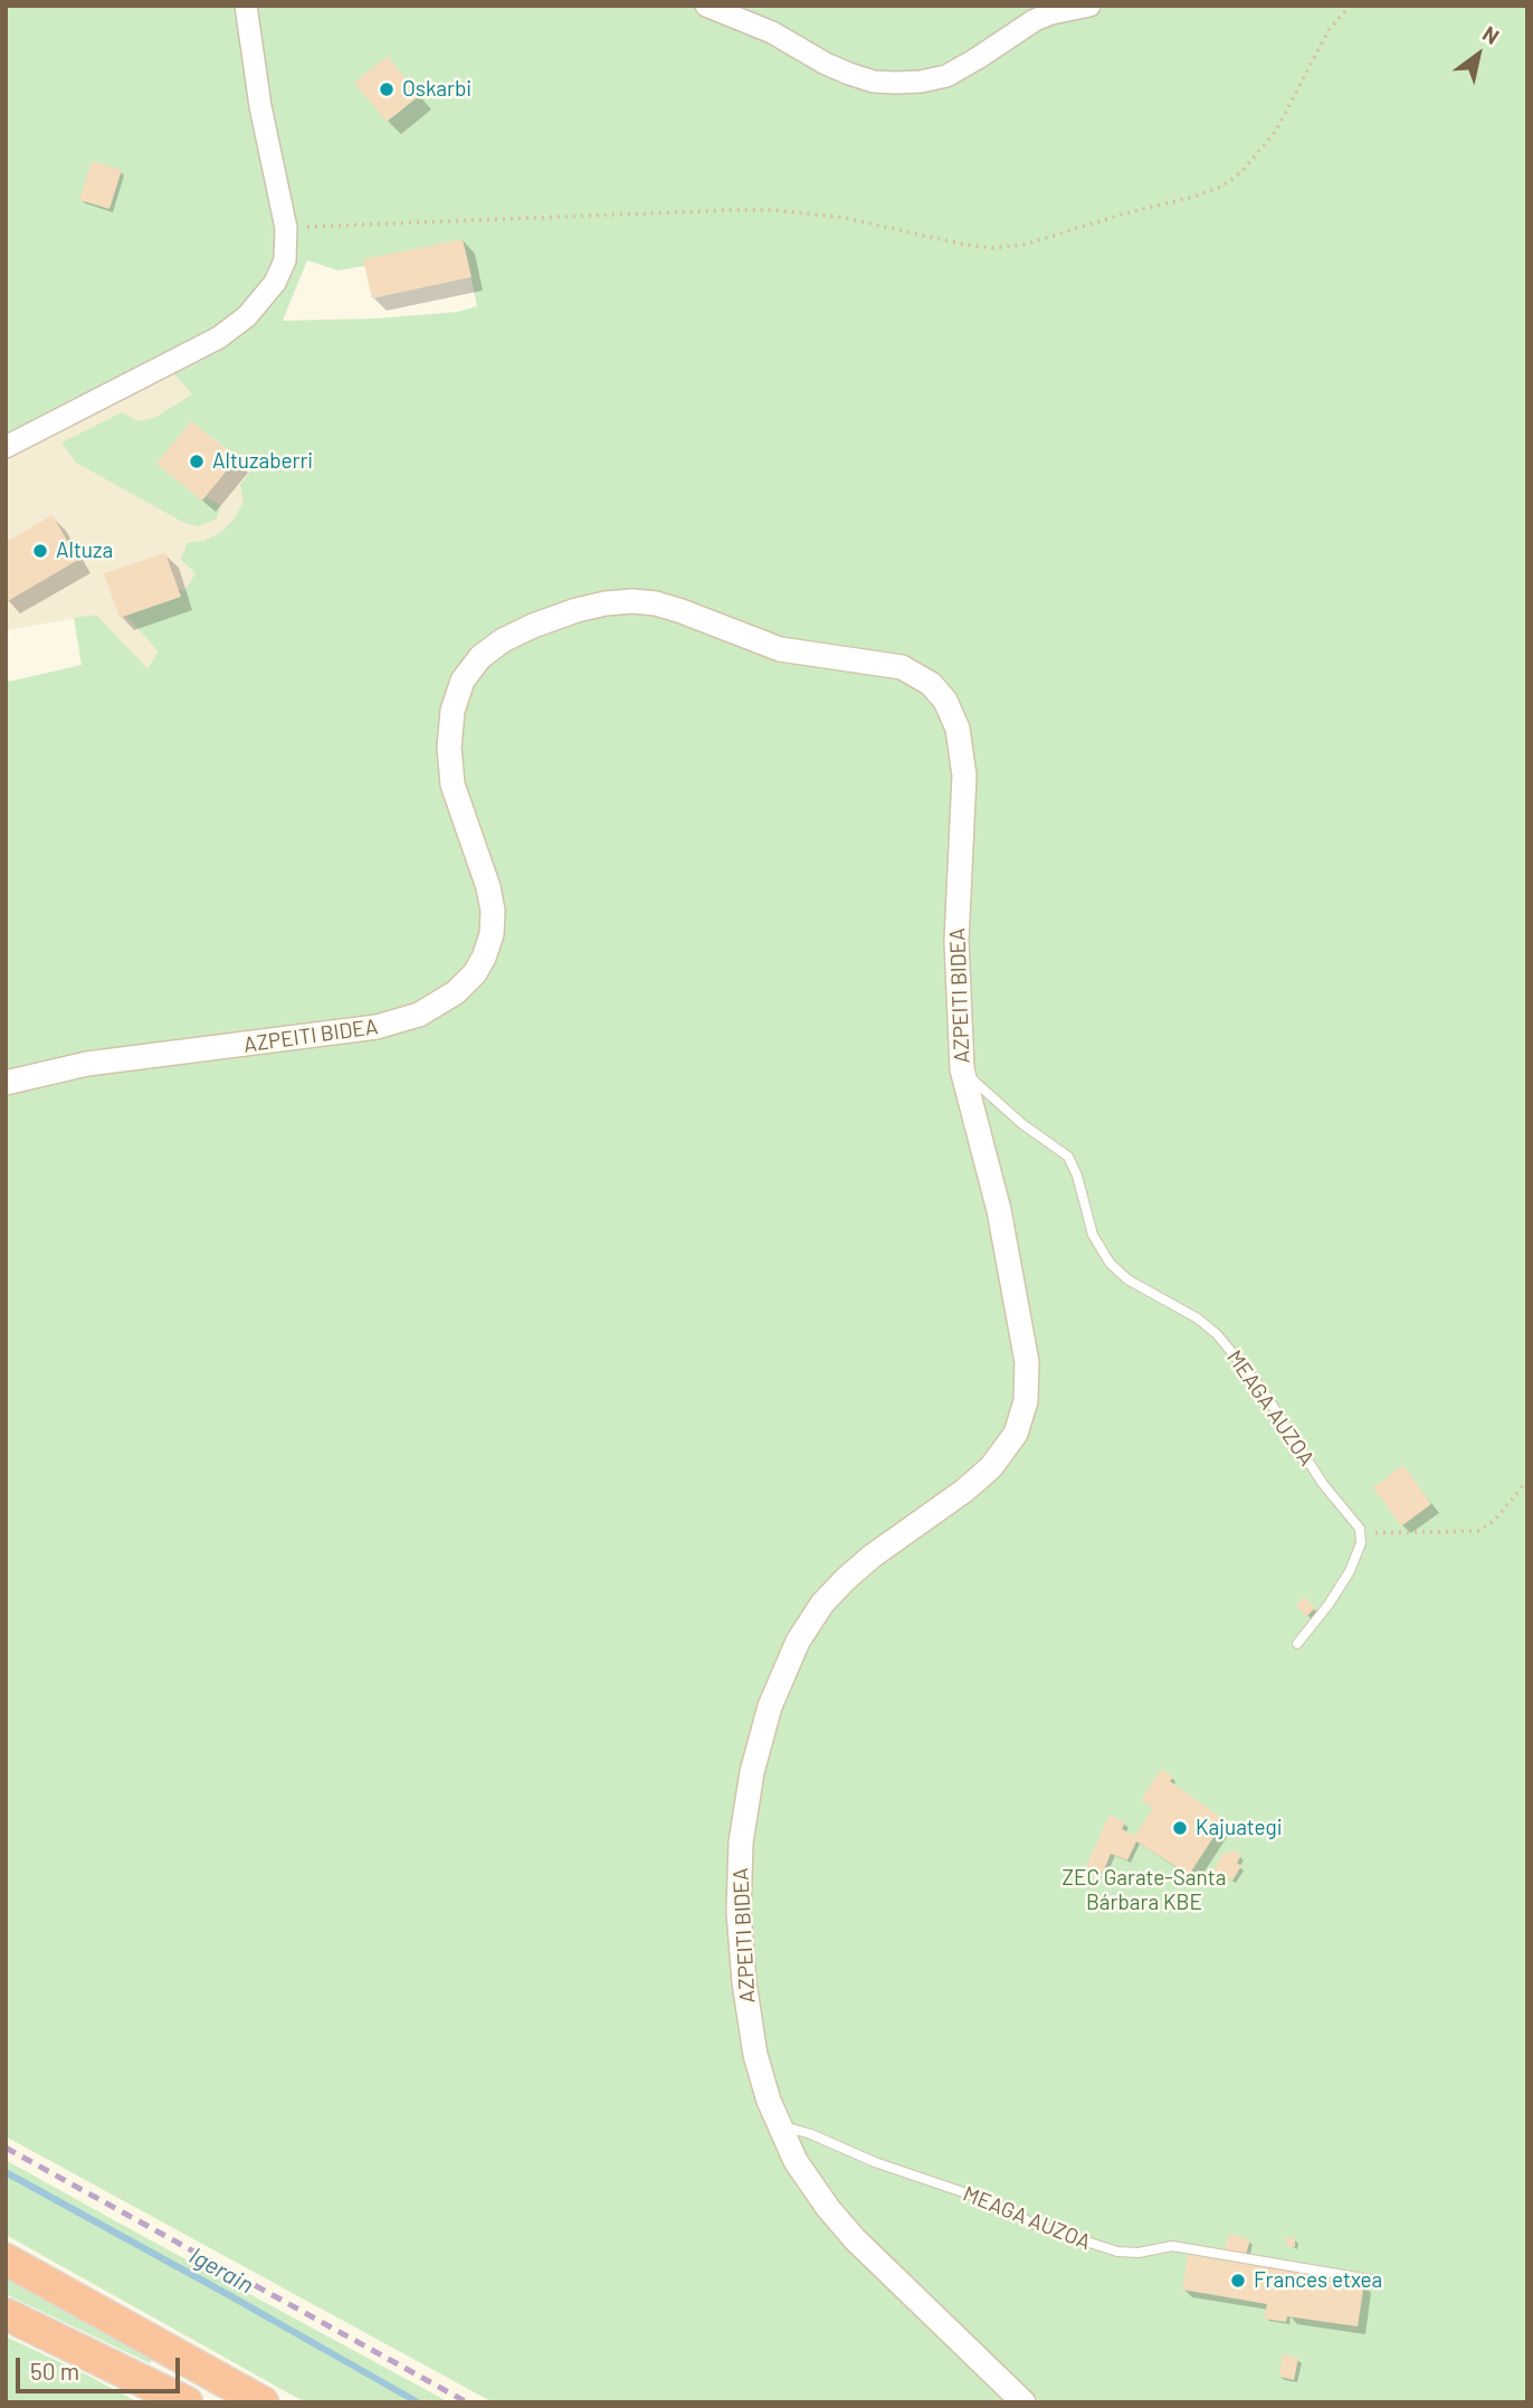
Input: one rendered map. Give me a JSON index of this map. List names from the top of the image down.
{
  "streets": {
    "main road": ["AZPEITI BIDEA"],
    "lane": ["MEAGA AUZOA"]
  },
  "crossings": [
    ["AZPEITI BIDEA", "MEAGA AUZOA"]
  ],
  "water": ["Igerain"],
  "parks": ["ZEC Garate-Santa Bárbara KBE"],
  "places": [
    "Oskarbi",
    "Altuzaberri",
    "Altuza",
    "Kajuategi",
    "Frances etxea"
  ],
  "scale_bar": "50 m",
  "north": "top right"
}
